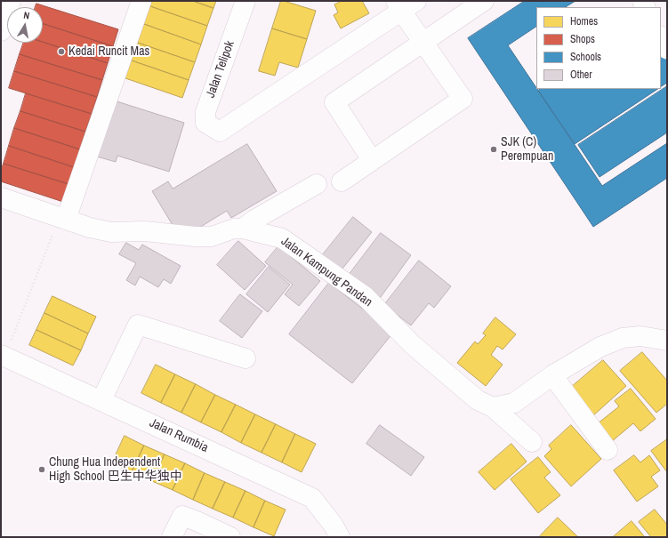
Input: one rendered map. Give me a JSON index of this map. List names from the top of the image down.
{
  "streets": {
    "street": ["Jalan Telipok", "Jalan Kampung Pandan", "Jalan Rumbia"]
  },
  "places": ["Kedai Runcit Mas", "SJK (C) Perempuan", "Chung Hua Independent High School 巴生中华独中"],
  "legend": [
    "Homes",
    "Shops",
    "Schools",
    "Other"
  ],
  "north": "top"
}
